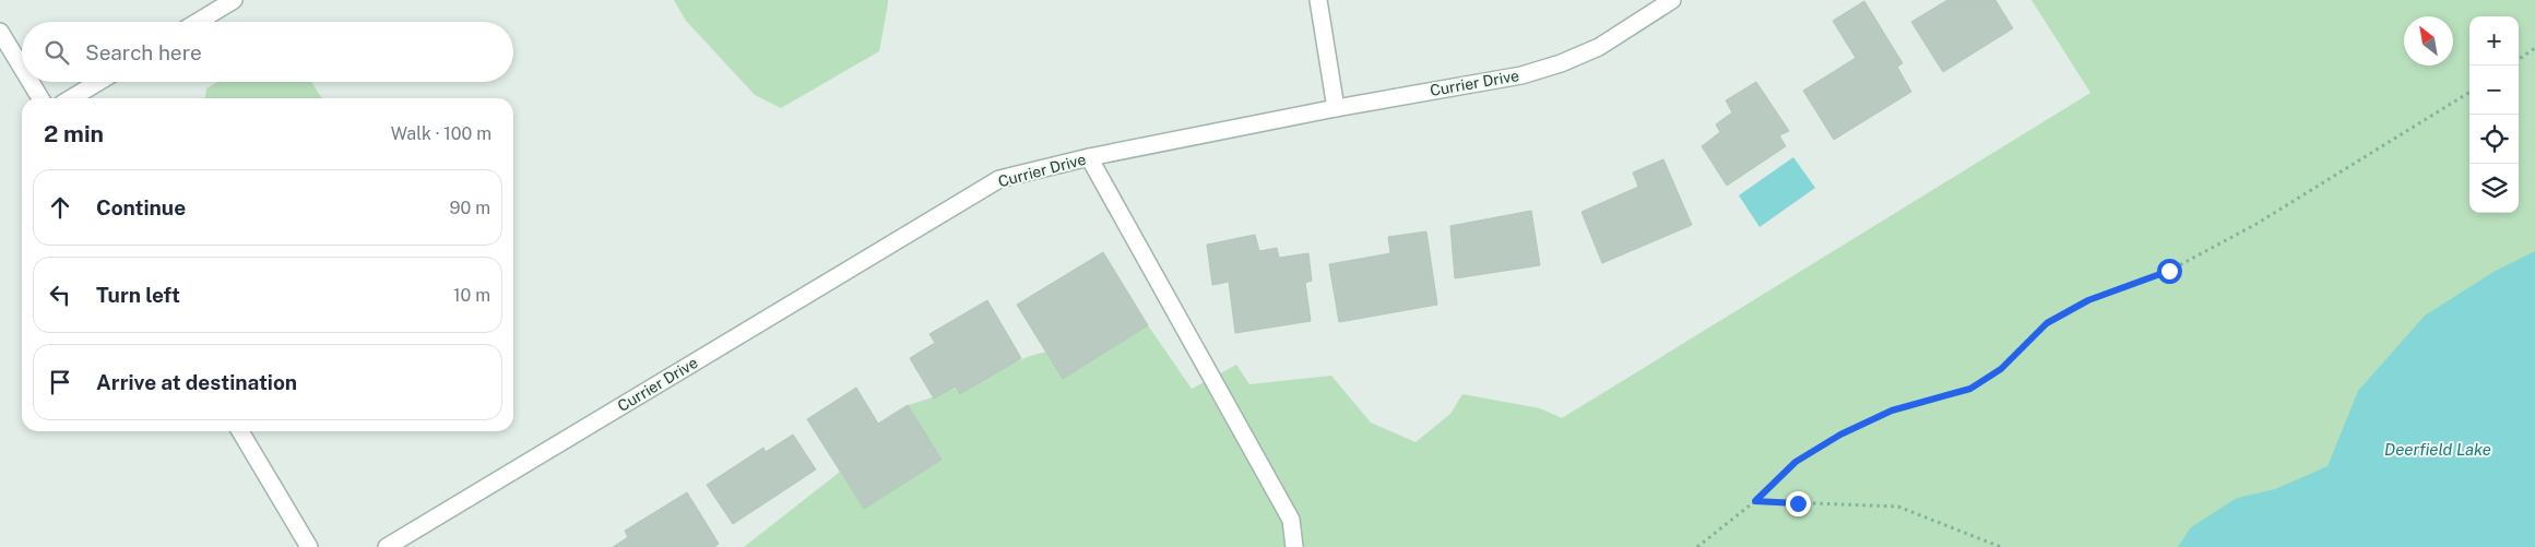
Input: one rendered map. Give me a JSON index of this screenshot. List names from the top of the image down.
{
  "streets": {
    "street": ["Currier Drive"]
  },
  "water": ["Deerfield Lake"],
  "north": "top left",
  "page": {
    "map_buttons": ["+", "−"],
    "search": "Search here",
    "heading": ["2 min", "Walk · 100 m"],
    "list": [
      ["Continue", "90 m"],
      ["Turn left", "10 m"],
      "Arrive at destination"
    ]
  }
}
